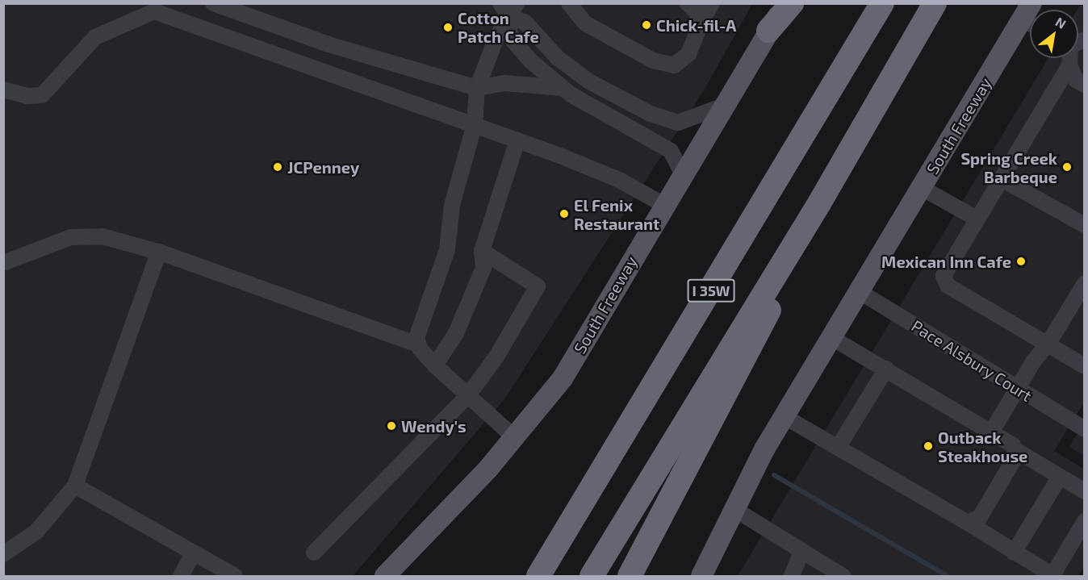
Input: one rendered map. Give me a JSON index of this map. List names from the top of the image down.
{
  "streets": {
    "highway": ["I 35W"],
    "main road": ["South Freeway"],
    "street": ["Pace Alsbury Court"]
  },
  "crossings": [
    ["South Freeway", "Pace Alsbury Court"]
  ],
  "places": [
    "Chick-fil-A",
    "Cotton Patch Cafe",
    "JCPenney",
    "Spring Creek Barbeque",
    "El Fenix Restaurant",
    "Mexican Inn Cafe",
    "Wendy's",
    "Outback Steakhouse"
  ],
  "north": "top right"
}
